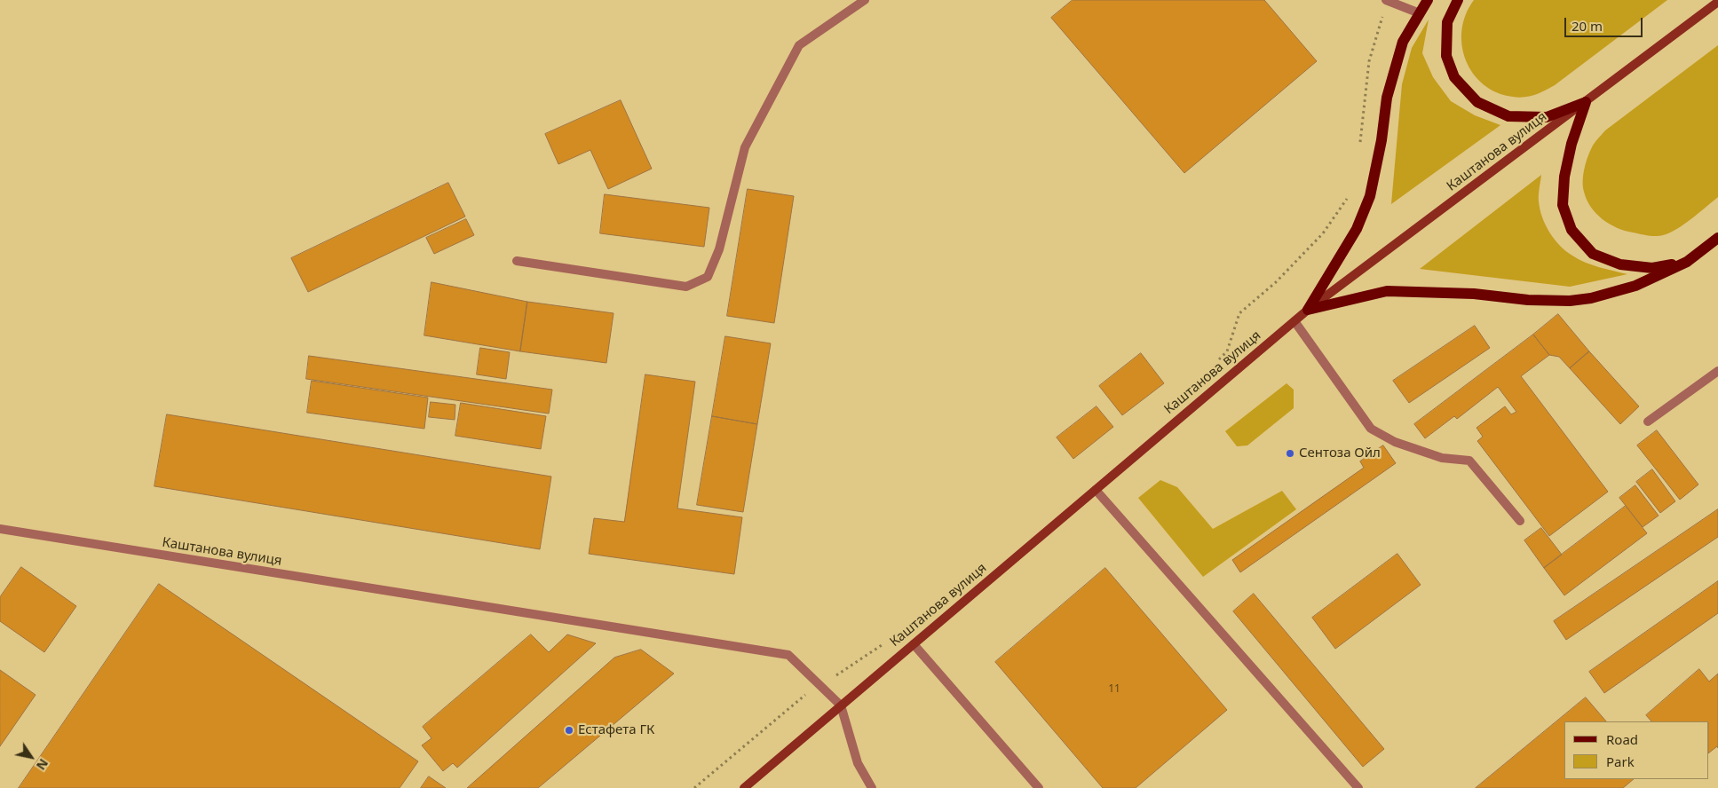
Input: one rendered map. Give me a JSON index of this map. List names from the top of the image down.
{
  "streets": {
    "street": ["Каштанова вулиця"]
  },
  "places": ["Сентоза Ойл", "Естафета ГК"],
  "house_numbers": ["11"],
  "legend": ["Road", "Park"],
  "scale_bar": "20 m",
  "north": "bottom right"
}
